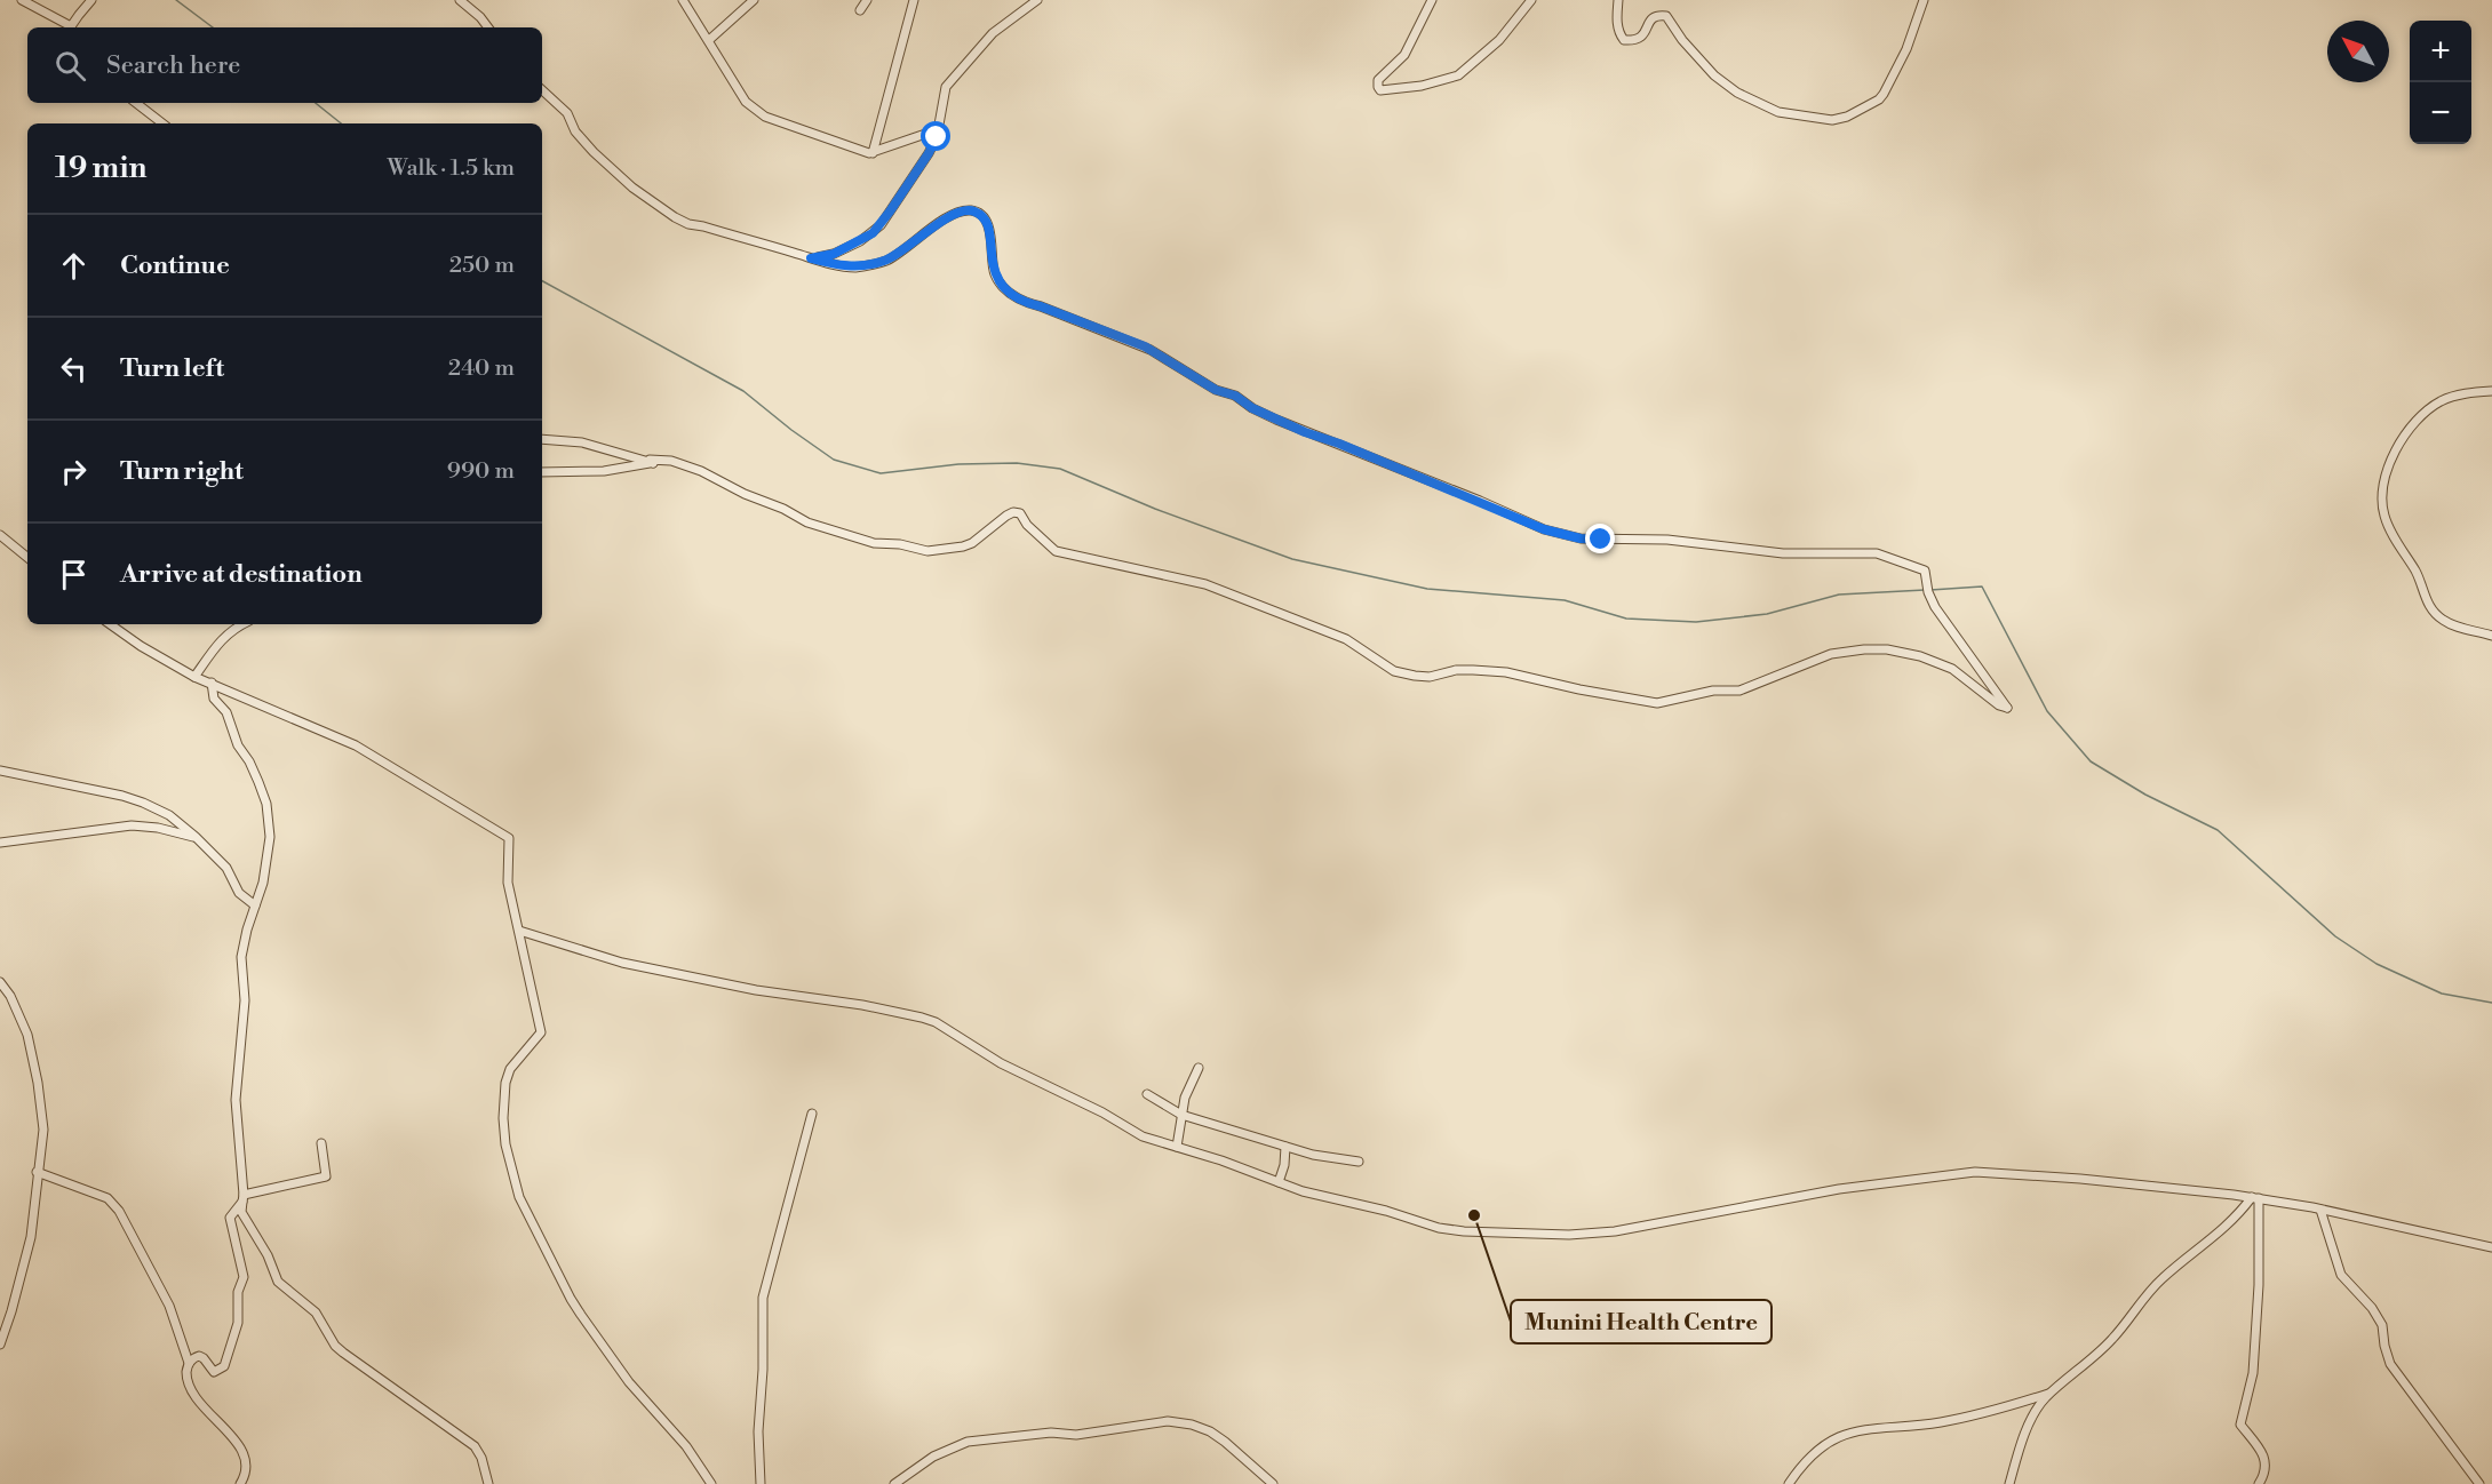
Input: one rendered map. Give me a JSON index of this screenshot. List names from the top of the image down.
{
  "places": ["Munini Health Centre"],
  "north": "top left",
  "page": {
    "map_buttons": ["+", "−"],
    "search": "Search here",
    "heading": ["19 min", "Walk · 1.5 km"],
    "list": [
      ["Continue", "250 m"],
      ["Turn left", "240 m"],
      ["Turn right", "990 m"],
      "Arrive at destination"
    ]
  }
}
